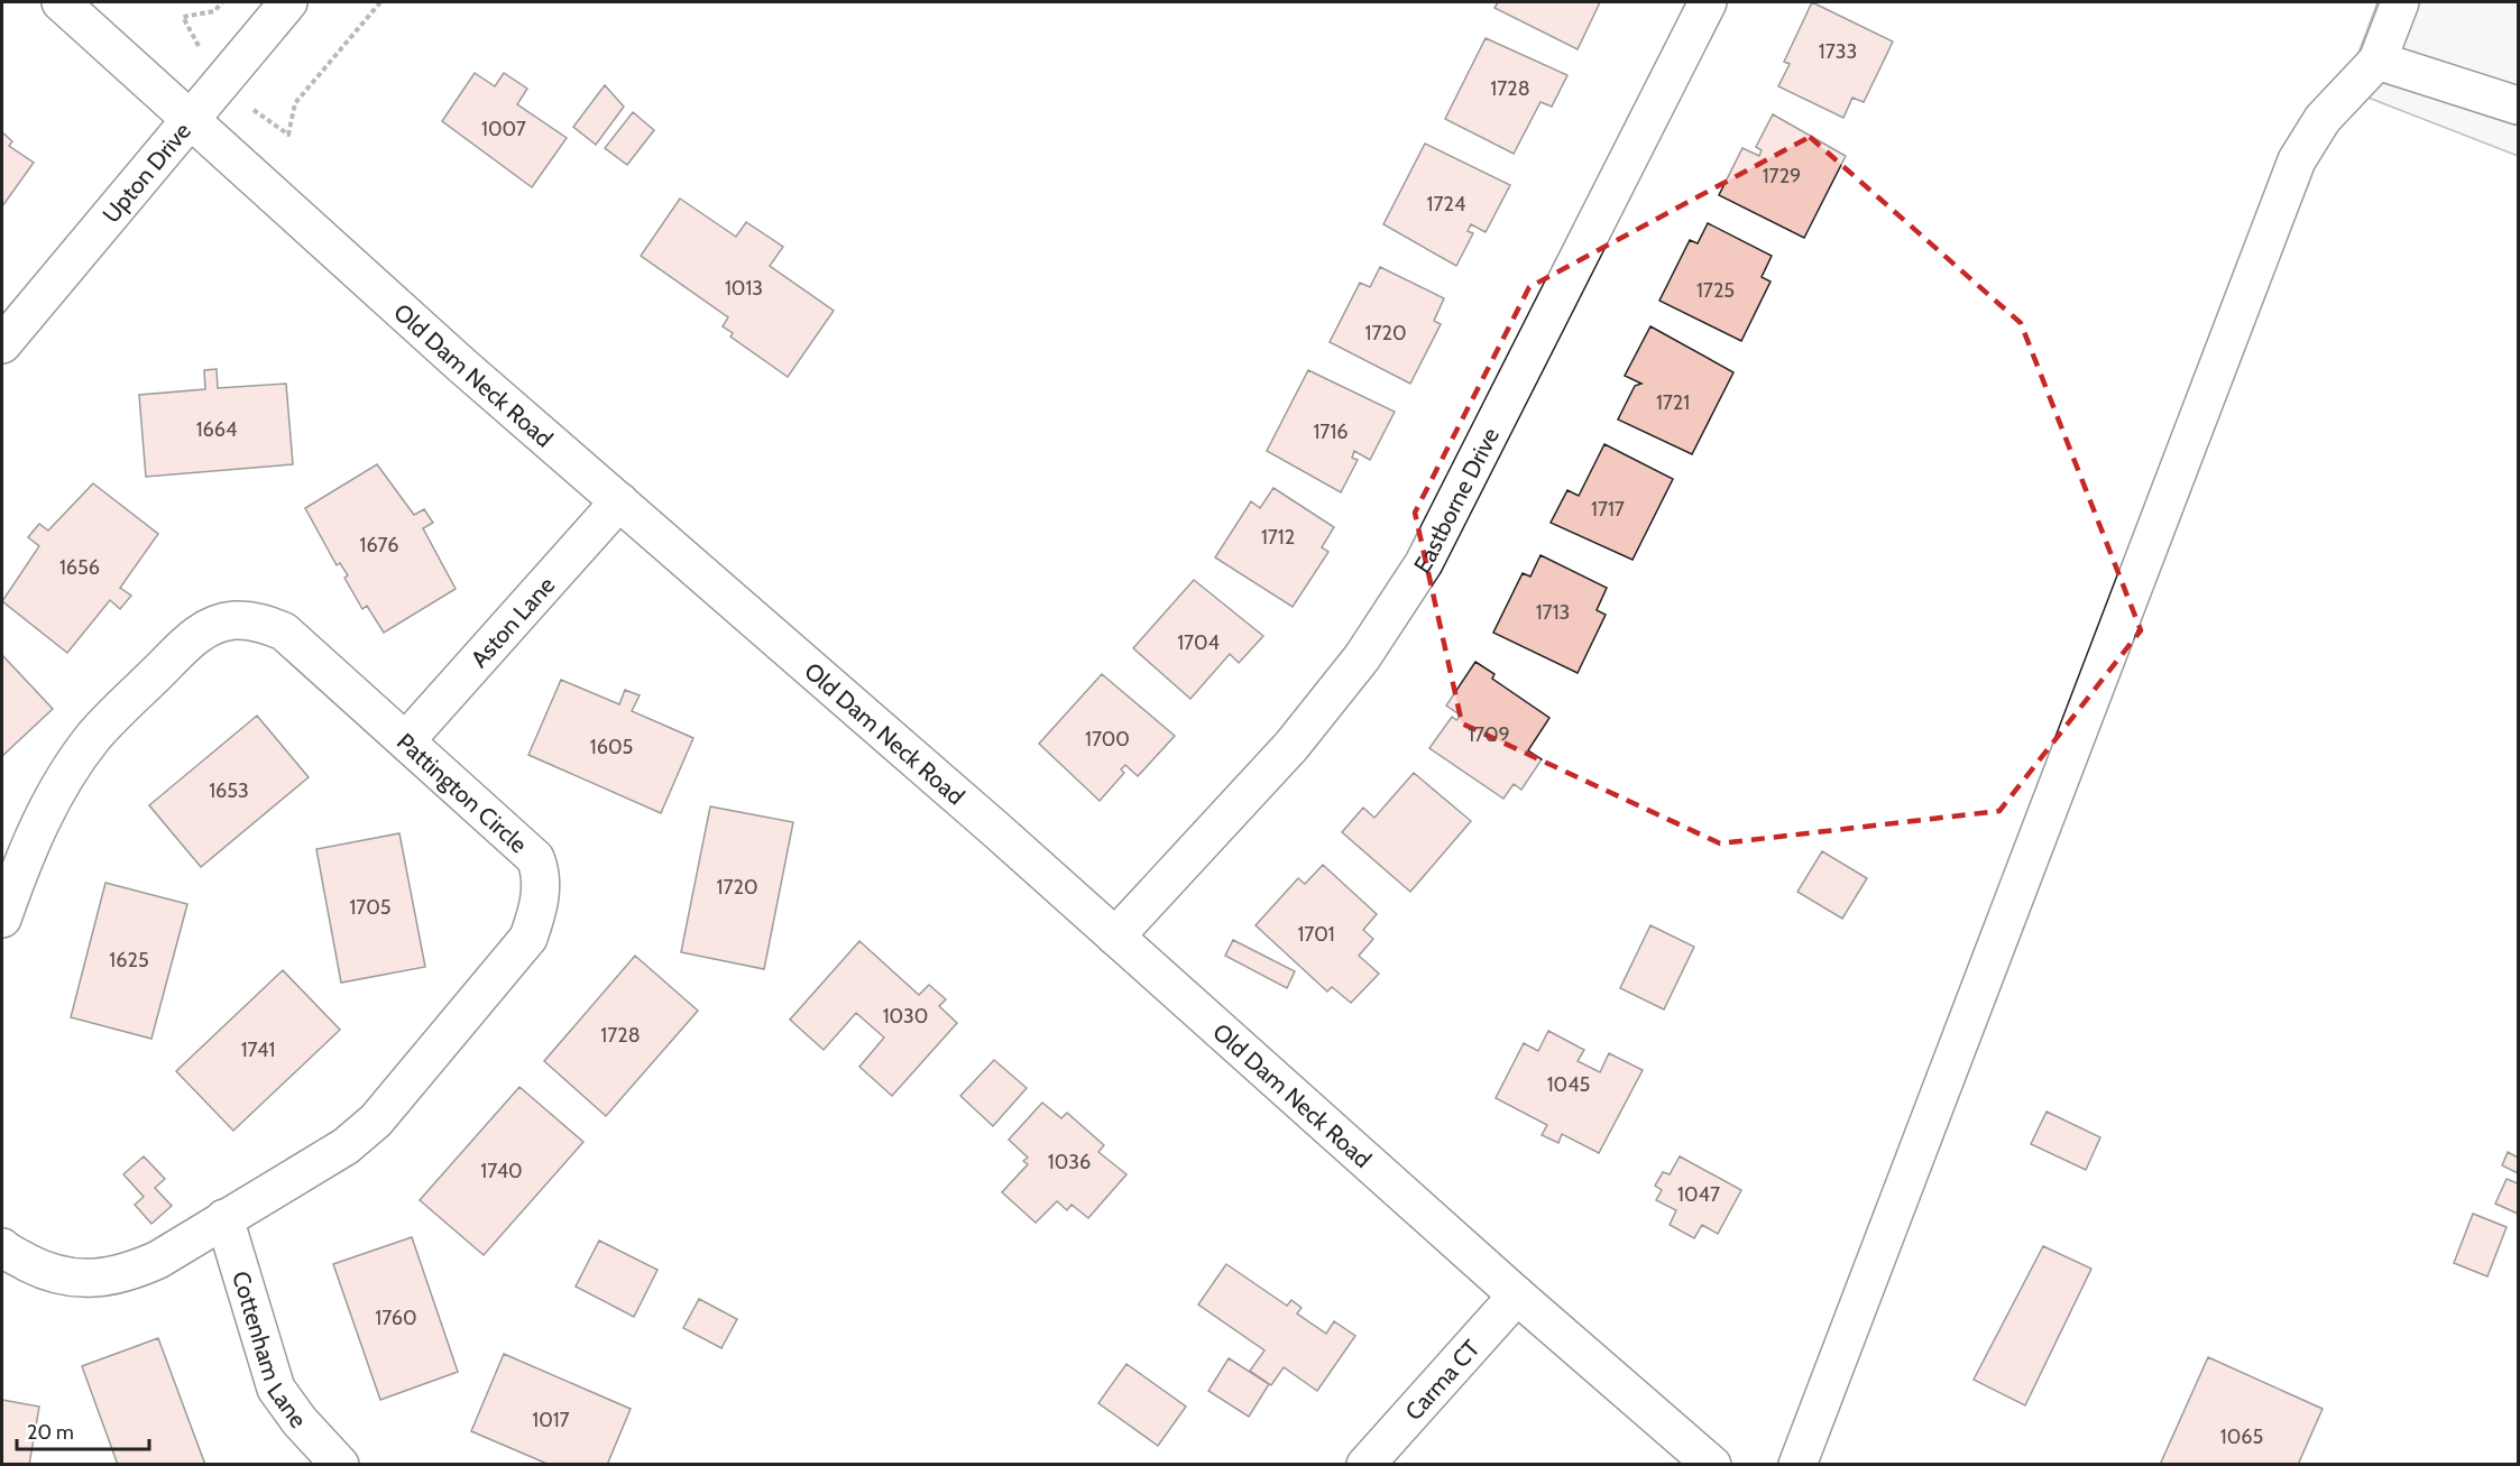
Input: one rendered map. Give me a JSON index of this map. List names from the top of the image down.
{
  "streets": {
    "street": [
      "Upton Drive",
      "Old Dam Neck Road",
      "Eastborne Drive",
      "Aston Lane",
      "Pattington Circle",
      "Cottenham Lane",
      "Carma CT"
    ]
  },
  "crossings": [
    ["Upton Drive", "Old Dam Neck Road"],
    ["Old Dam Neck Road", "Eastborne Drive"],
    ["Old Dam Neck Road", "Aston Lane"],
    ["Old Dam Neck Road", "Carma CT"],
    ["Aston Lane", "Pattington Circle"],
    ["Pattington Circle", "Cottenham Lane"]
  ],
  "house_numbers": [
    "1733",
    "1728",
    "1007",
    "1729",
    "1724",
    "1013",
    "1725",
    "1720",
    "1721",
    "1664",
    "1716",
    "1717",
    "1712",
    "1676",
    "1656",
    "1713",
    "1704",
    "1709",
    "1700",
    "1605",
    "1653",
    "1720",
    "1705",
    "1701",
    "1625",
    "1030",
    "1728",
    "1741",
    "1045",
    "1036",
    "1740",
    "1047",
    "1760",
    "1017",
    "1065"
  ],
  "scale_bar": "20 m"
}
